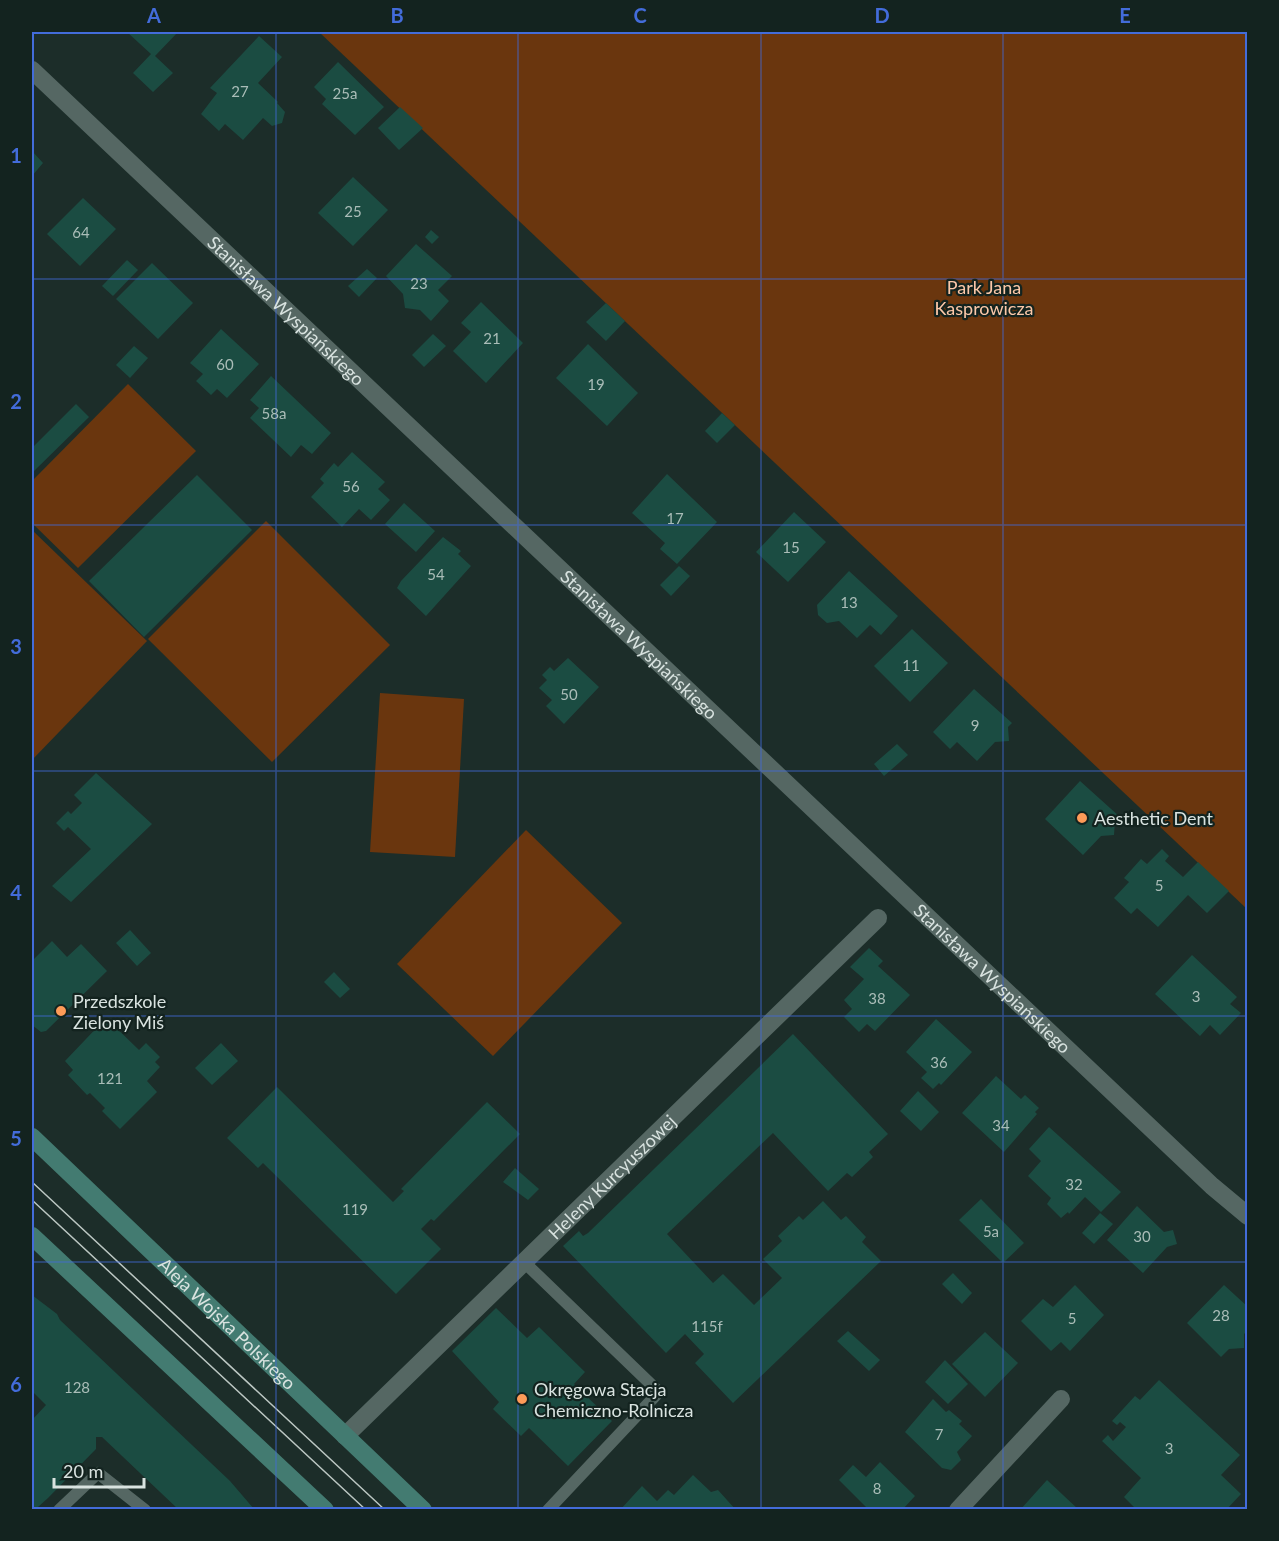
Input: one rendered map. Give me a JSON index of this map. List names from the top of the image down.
{
  "streets": {
    "main road": ["Aleja Wojska Polskiego"],
    "street": ["Stanisława Wyspiańskiego", "Heleny Kurcyuszowej"]
  },
  "crossings": [
    ["Heleny Kurcyuszowej", "Aleja Wojska Polskiego"]
  ],
  "parks": ["Park Jana Kasprowicza"],
  "places": ["Aesthetic Dent", "Przedszkole Zielony Miś", "Okręgowa Stacja Chemiczno-Rolnicza"],
  "house_numbers": [
    "27",
    "25a",
    "25",
    "64",
    "23",
    "21",
    "60",
    "19",
    "58a",
    "56",
    "17",
    "15",
    "54",
    "13",
    "11",
    "50",
    "9",
    "5",
    "3",
    "38",
    "36",
    "121",
    "34",
    "32",
    "119",
    "5a",
    "30",
    "28",
    "5",
    "115f",
    "128",
    "7",
    "3",
    "8"
  ],
  "scale_bar": "20 m",
  "grid": {
    "columns": [
      "A",
      "B",
      "C",
      "D",
      "E"
    ],
    "rows": [
      "1",
      "2",
      "3",
      "4",
      "5",
      "6"
    ]
  }
}
